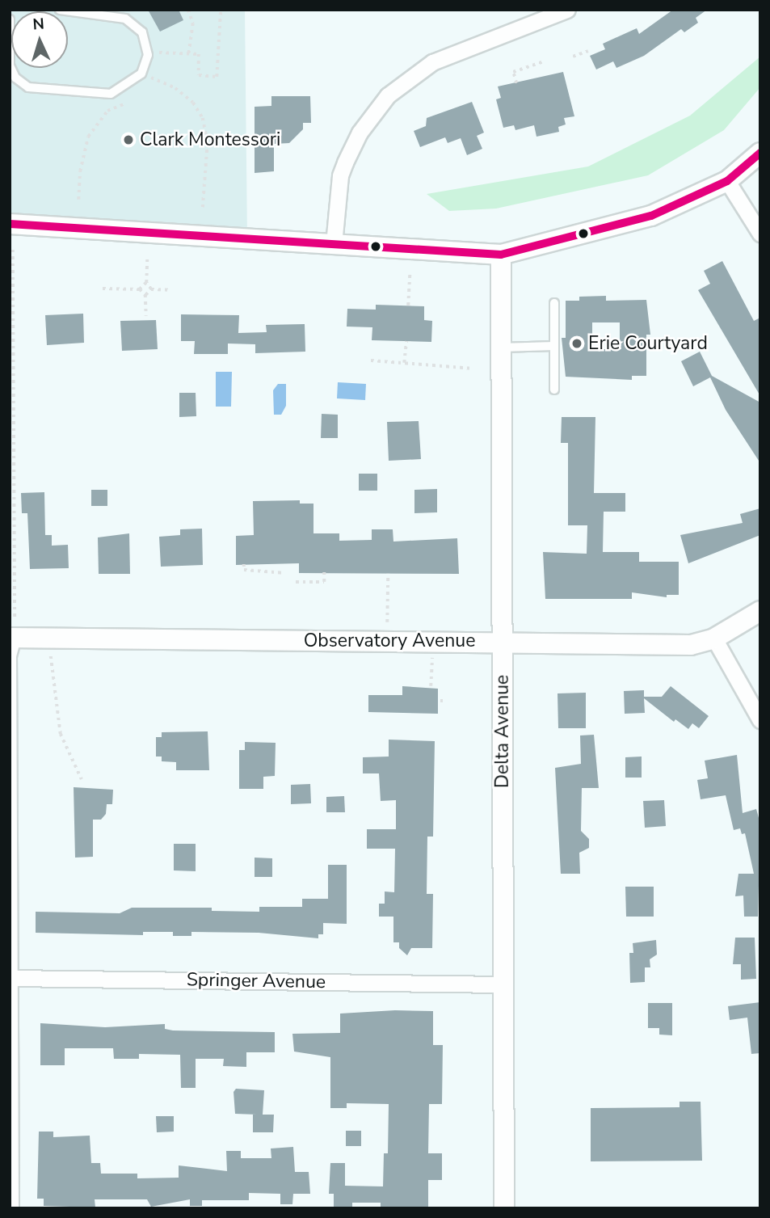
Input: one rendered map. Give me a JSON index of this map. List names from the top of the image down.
{
  "streets": {
    "street": ["Observatory Avenue", "Delta Avenue", "Springer Avenue"]
  },
  "crossings": [
    ["Observatory Avenue", "Delta Avenue"],
    ["Delta Avenue", "Springer Avenue"]
  ],
  "places": ["Clark Montessori", "Erie Courtyard"],
  "north": "top"
}
